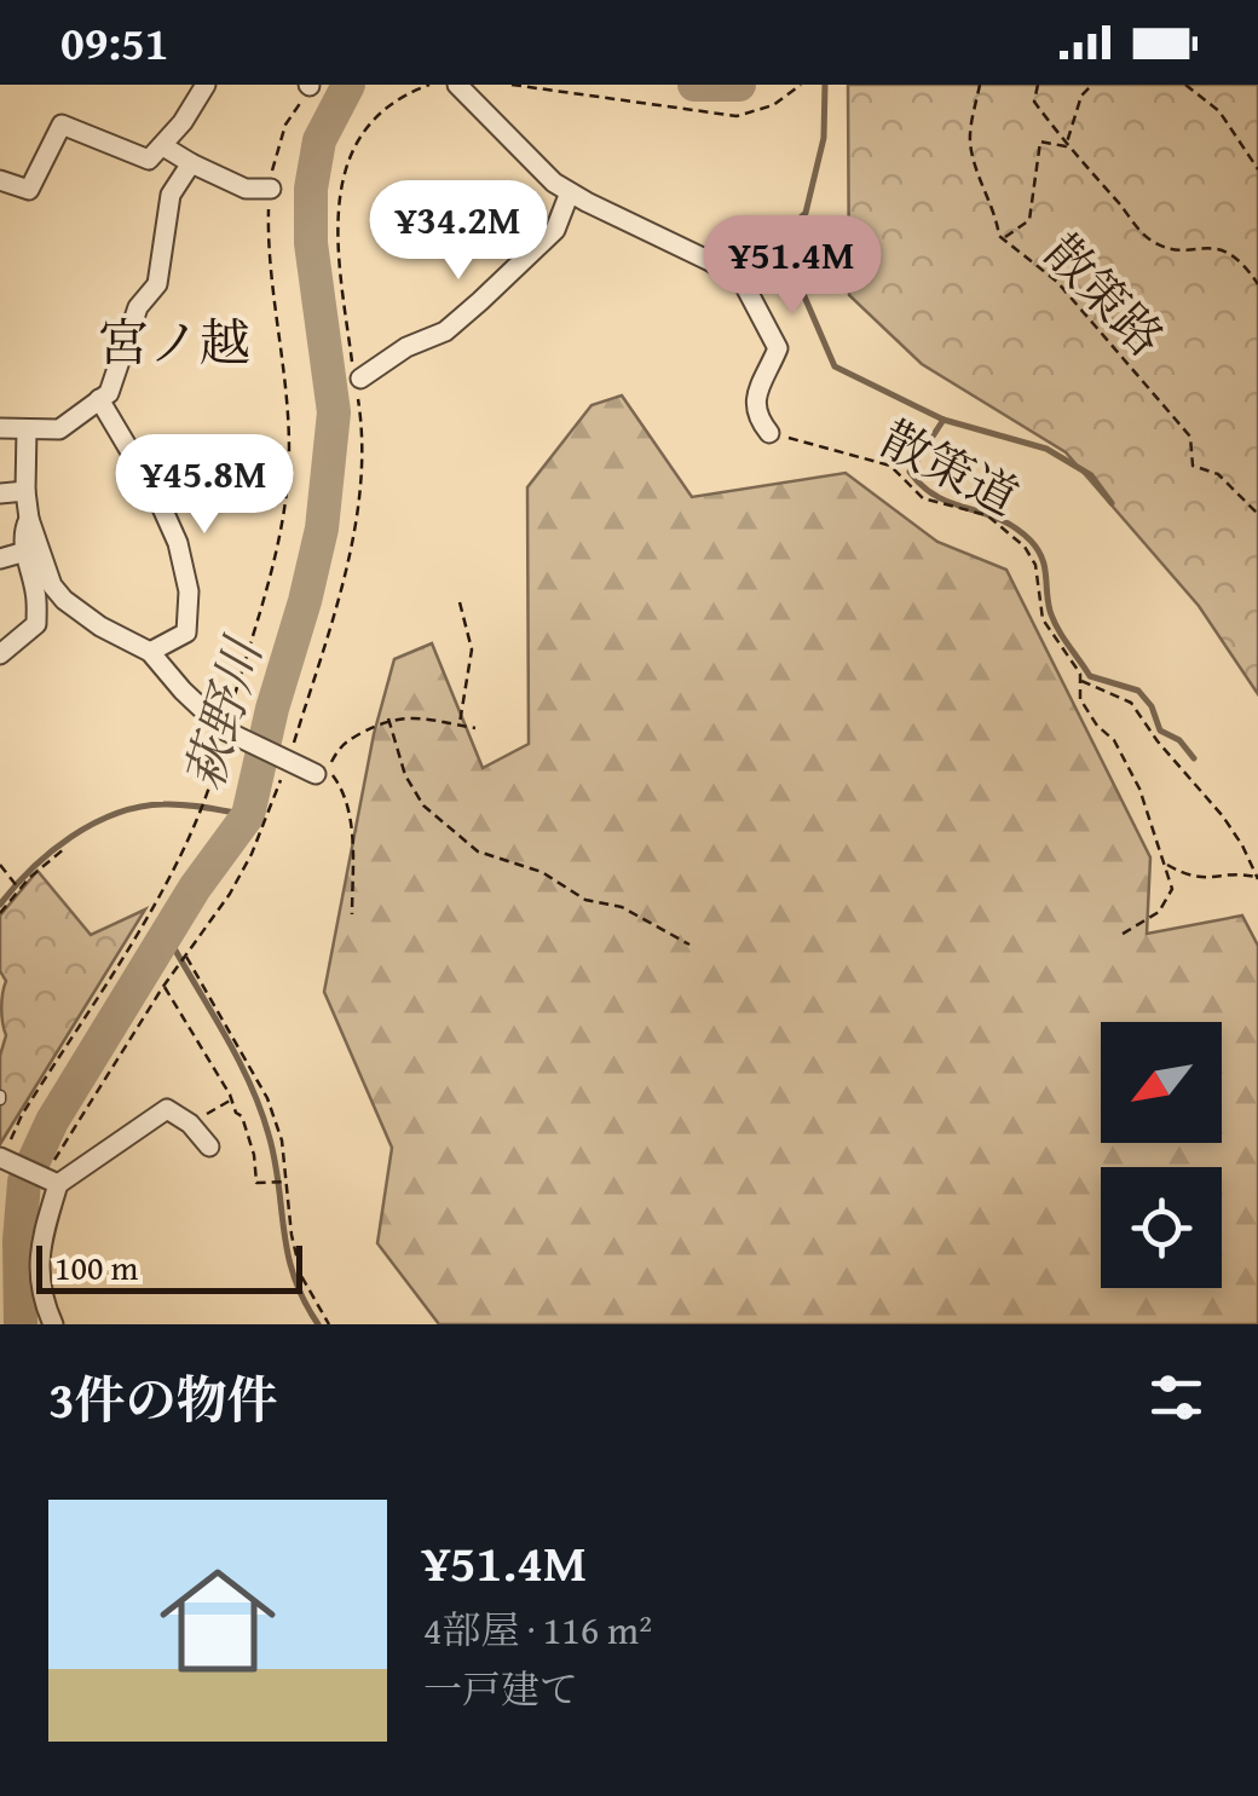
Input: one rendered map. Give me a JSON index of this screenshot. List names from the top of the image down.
{
  "streets": {
    "path": ["散策路", "散策道"]
  },
  "districts": ["宮ノ越"],
  "water": ["萩野川"],
  "scale_bar": "100 m",
  "north": "bottom left",
  "page": {
    "status": "09:51",
    "price": ["¥34.2M", "¥51.4M", "¥45.8M"],
    "scale": "100 m",
    "heading": "3件の物件",
    "list": [
      {
        "name": "¥51.4M",
        "note": "4部屋 · 116 m² · 一戸建て"
      }
    ]
  }
}
